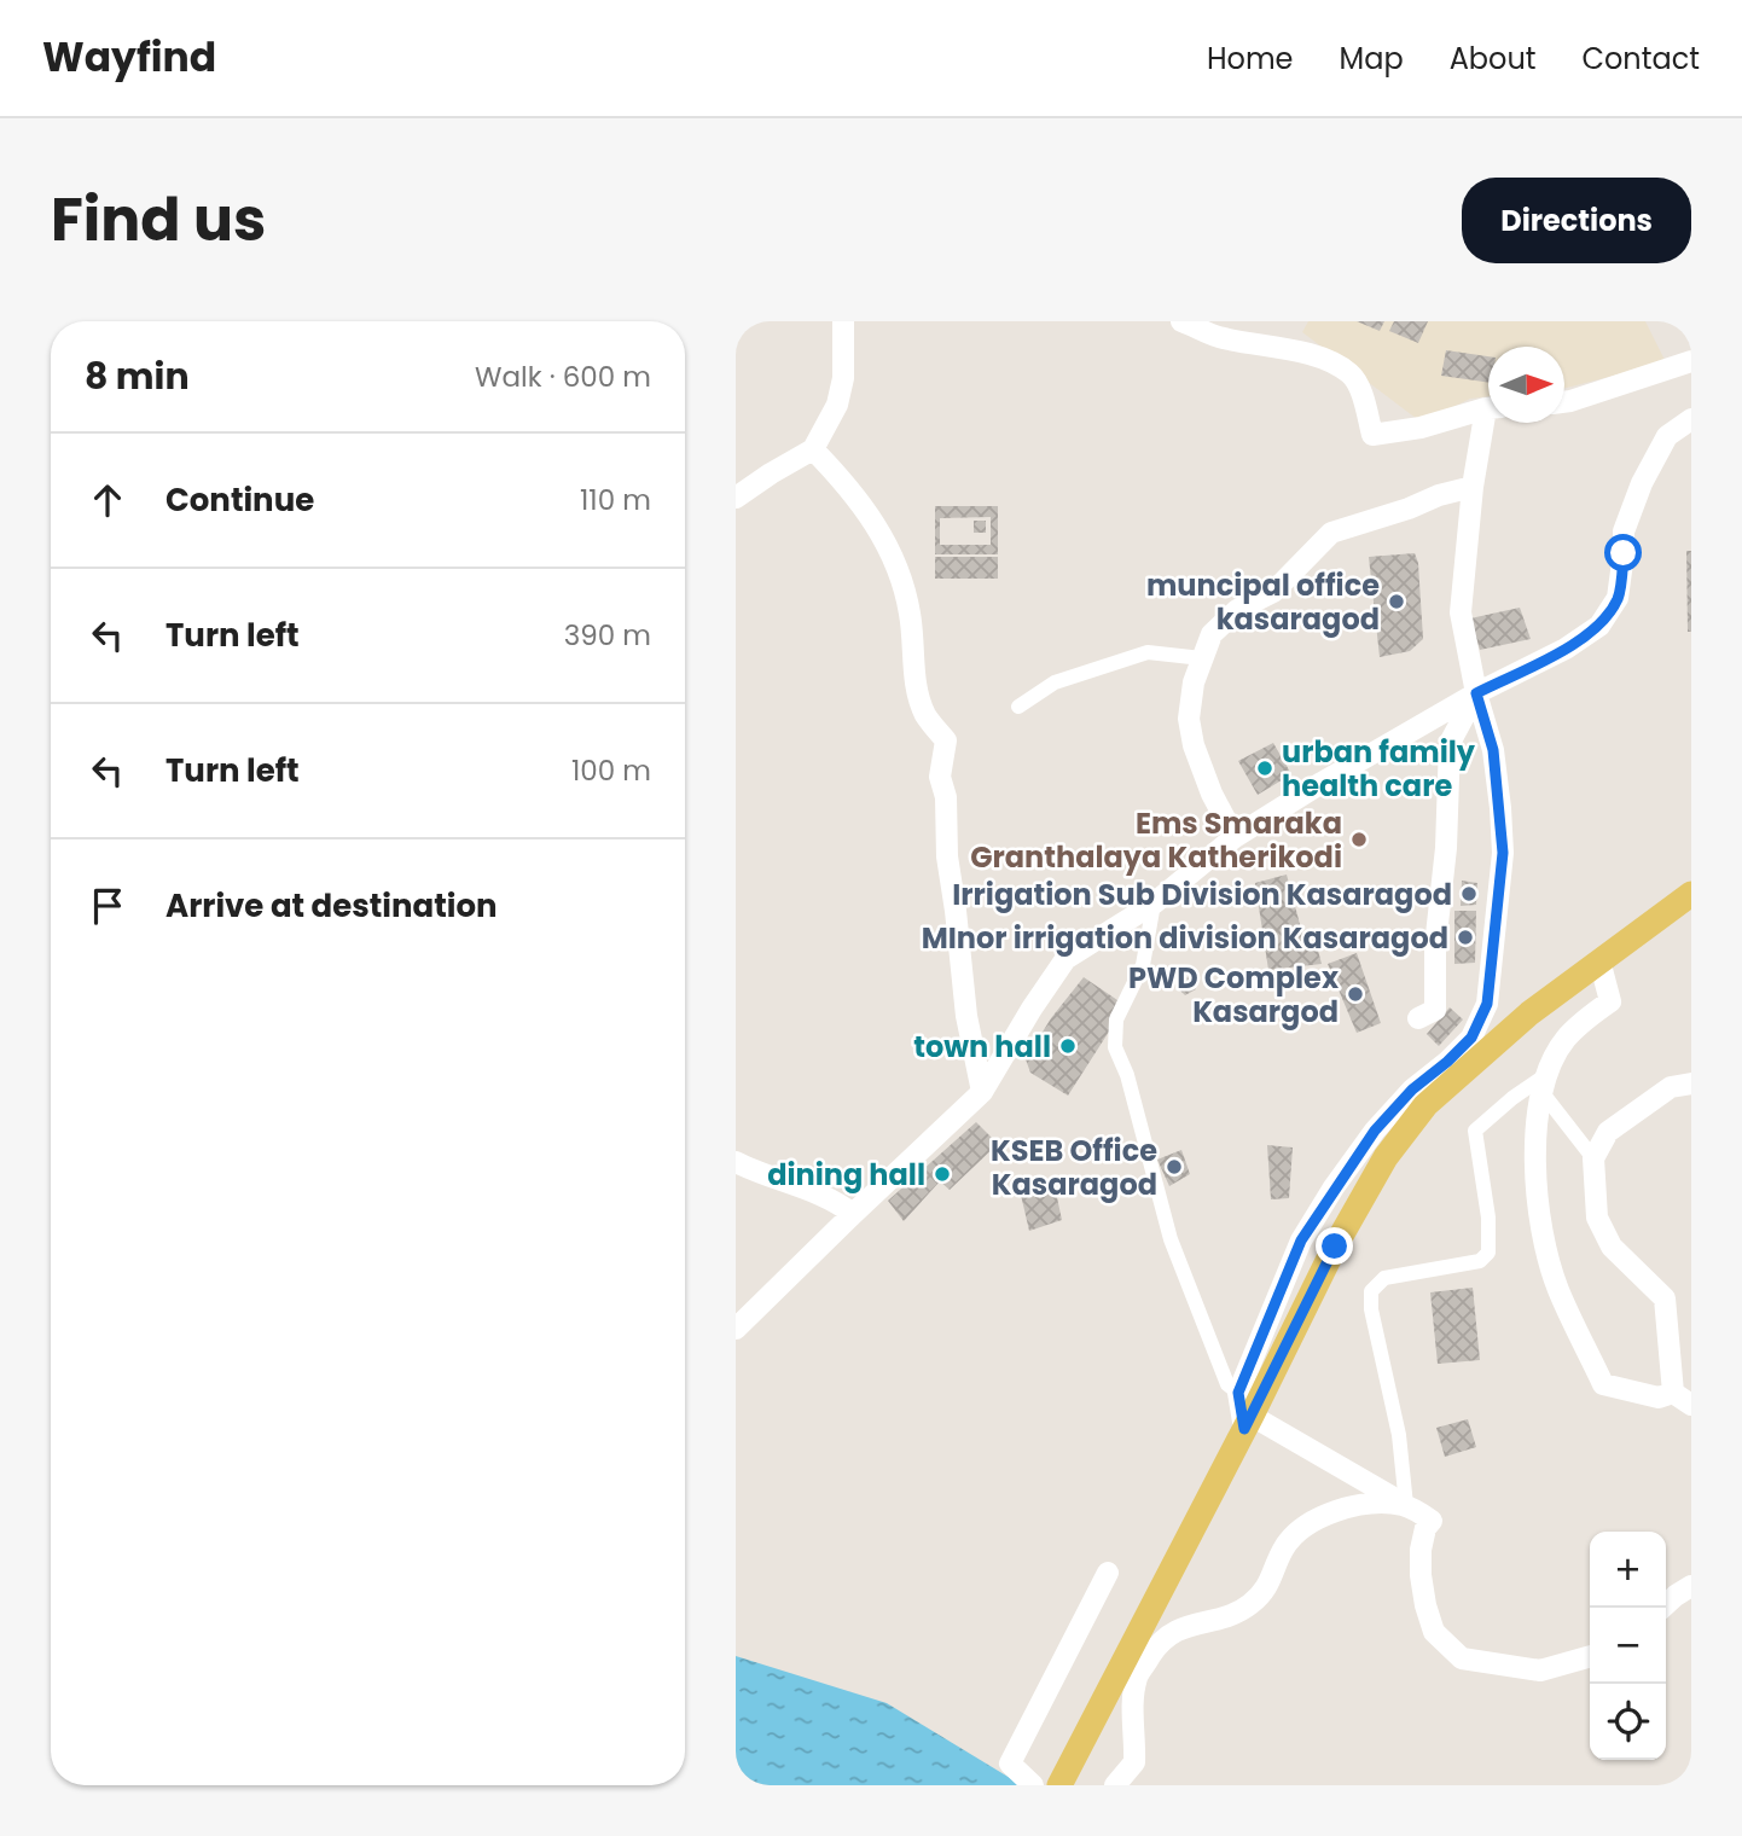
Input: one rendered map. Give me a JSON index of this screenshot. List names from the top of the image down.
{
  "places": [
    "muncipal office kasaragod",
    "urban family health care",
    "Ems Smaraka Granthalaya Katherikodi",
    "Irrigation Sub Division Kasaragod",
    "MInor irrigation division Kasaragod",
    "PWD Complex Kasargod",
    "town hall",
    "KSEB Office Kasaragod",
    "dining hall"
  ],
  "north": "right",
  "page": {
    "header": "Wayfind",
    "nav": [
      "Home",
      "Map",
      "About",
      "Contact"
    ],
    "title": "Find us",
    "buttons": "Directions",
    "heading": ["8 min", "Walk · 600 m"],
    "list": [
      ["Continue", "110 m"],
      ["Turn left", "390 m"],
      ["Turn left", "100 m"],
      "Arrive at destination"
    ],
    "map_buttons": ["+", "−"]
  }
}
